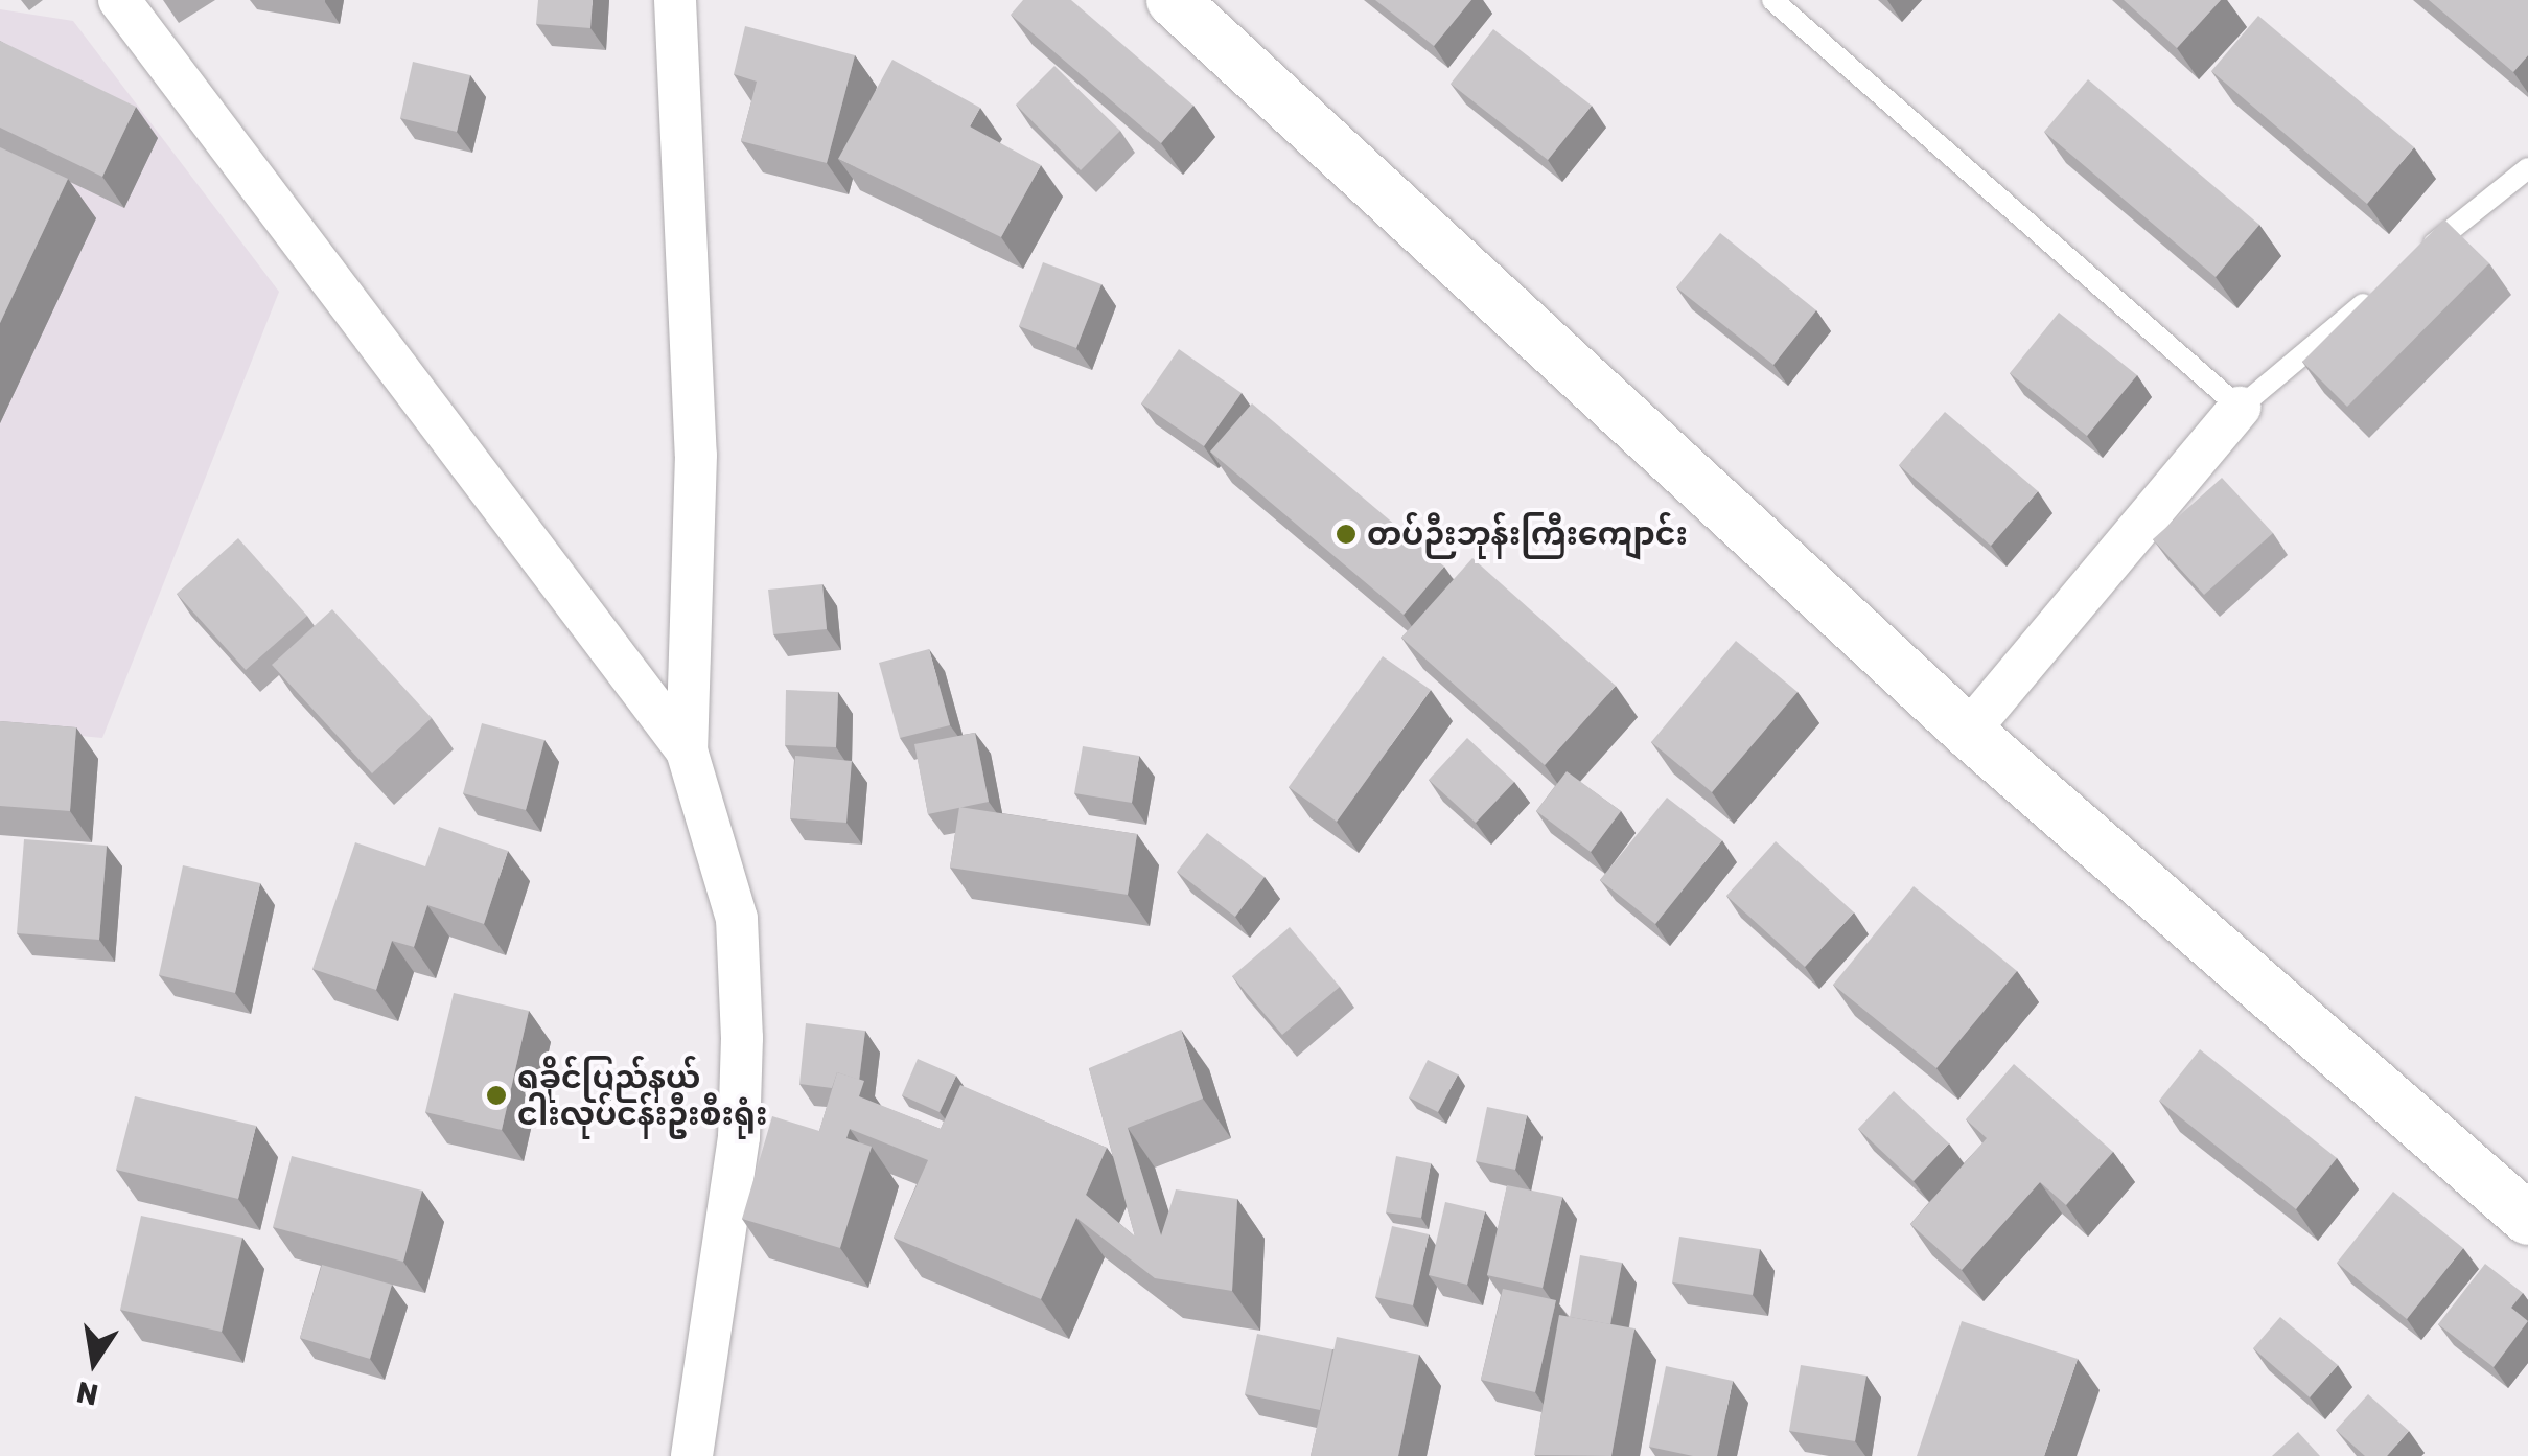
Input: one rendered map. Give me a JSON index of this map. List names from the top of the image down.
{
  "places": ["တပ်ဉီးဘုန်းကြီးကျောင်း", "ရခိုင်ပြည်နယ် ငါးလုပ်ငန်းဦးစီးရုံး"],
  "north": "bottom"
}
